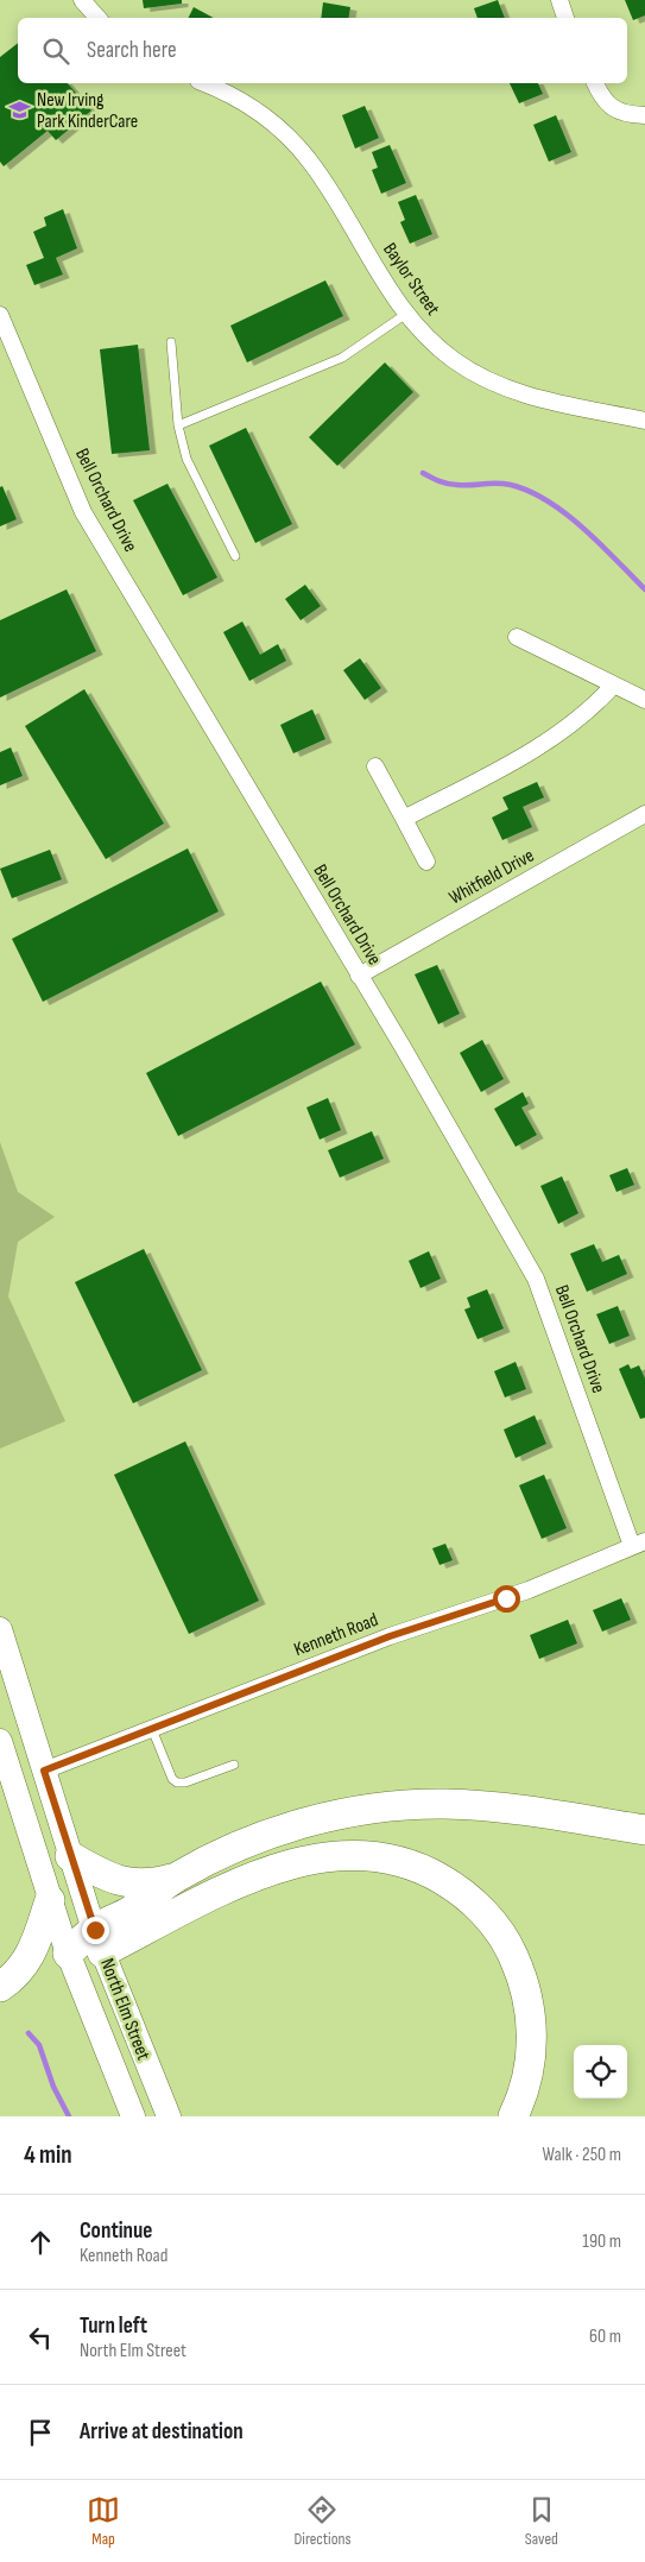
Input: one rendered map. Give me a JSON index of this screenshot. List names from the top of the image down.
{
  "streets": {
    "main road": ["North Elm Street"],
    "street": [
      "Baylor Street",
      "Bell Orchard Drive",
      "Whitfield Drive",
      "Kenneth Road"
    ]
  },
  "crossings": [
    ["Bell Orchard Drive", "Whitfield Drive"],
    ["Bell Orchard Drive", "Kenneth Road"],
    ["Kenneth Road", "North Elm Street"]
  ],
  "places": {
    "school or university": ["New Irving Park KinderCare"]
  },
  "page": {
    "search": "Search here",
    "heading": ["4 min", "Walk · 250 m"],
    "list": [
      ["Continue", "Kenneth Road", "190 m"],
      ["Turn left", "North Elm Street", "60 m"],
      "Arrive at destination"
    ],
    "nav": ["Map", "Directions", "Saved"]
  }
}
